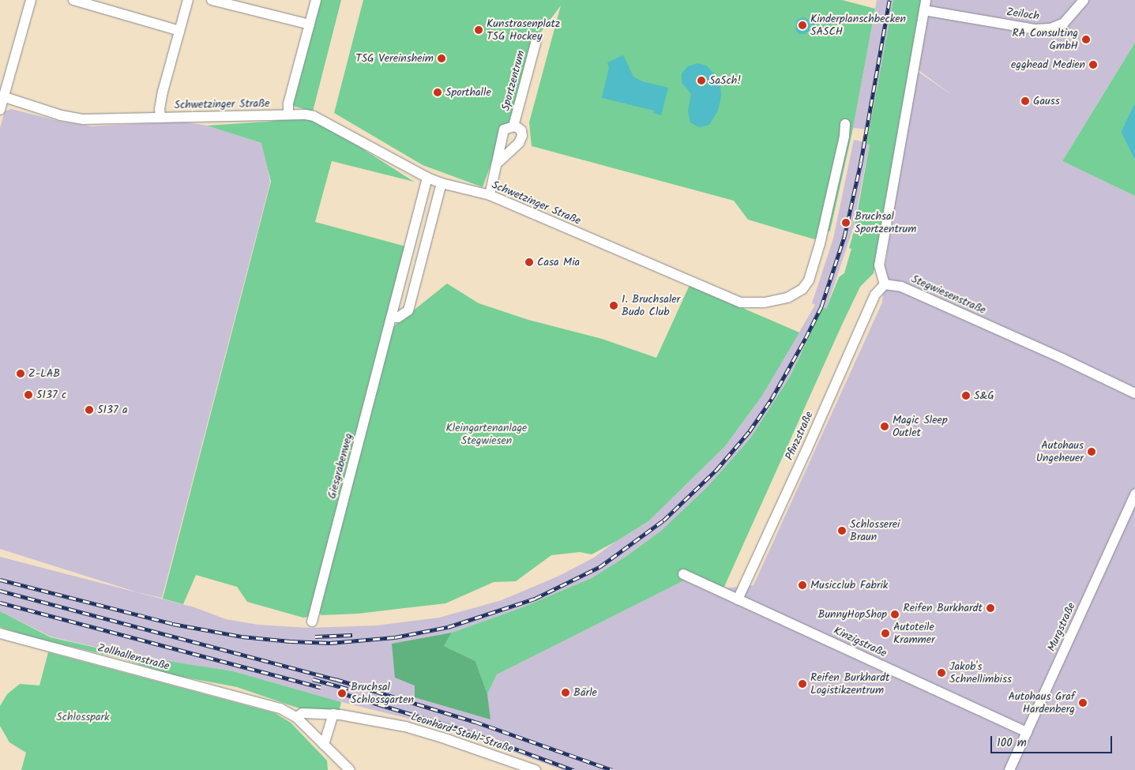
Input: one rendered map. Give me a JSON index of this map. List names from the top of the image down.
{
  "streets": {
    "street": [
      "Zeiloch",
      "Sportzentrum",
      "Schwetzinger Straße",
      "Stegwiesenstraße",
      "Pfinzstraße",
      "Giesgrabenweg",
      "Murgstraße",
      "Kinzigstraße",
      "Zollhallenstraße",
      "Leonhard-Stahl-Straße"
    ]
  },
  "crossings": [
    ["Sportzentrum", "Schwetzinger Straße"],
    ["Schwetzinger Straße", "Giesgrabenweg"],
    ["Stegwiesenstraße", "Pfinzstraße"],
    ["Pfinzstraße", "Kinzigstraße"],
    ["Murgstraße", "Kinzigstraße"],
    ["Zollhallenstraße", "Leonhard-Stahl-Straße"]
  ],
  "parks": ["Kleingartenanlage Stegwiesen", "Schlosspark"],
  "places": [
    "Kinderplanschbecken SASCH",
    "Kunstrasenplatz TSG Hockey",
    "RA Consulting GmbH",
    "TSG Vereinsheim",
    "egghead Medien",
    "SaSch!",
    "Sporthalle",
    "Gauss",
    "Bruchsal Sportzentrum",
    "Casa Mia",
    "1. Bruchsaler Budo Club",
    "Z-LAB",
    "5137 c",
    "S&G",
    "5137 a",
    "Magic Sleep Outlet",
    "Autohaus Ungeheuer",
    "Schlosserei Braun",
    "Musicclub Fabrik",
    "Reifen Burkhardt",
    "BunnyHopShop",
    "Autoteile Krammer",
    "Jakob's Schnellimbiss",
    "Reifen Burkhardt Logistikzentrum",
    "Bärle",
    "Bruchsal Schlossgarten",
    "Autohaus Graf Hardenberg"
  ],
  "scale_bar": "100 m"
}
